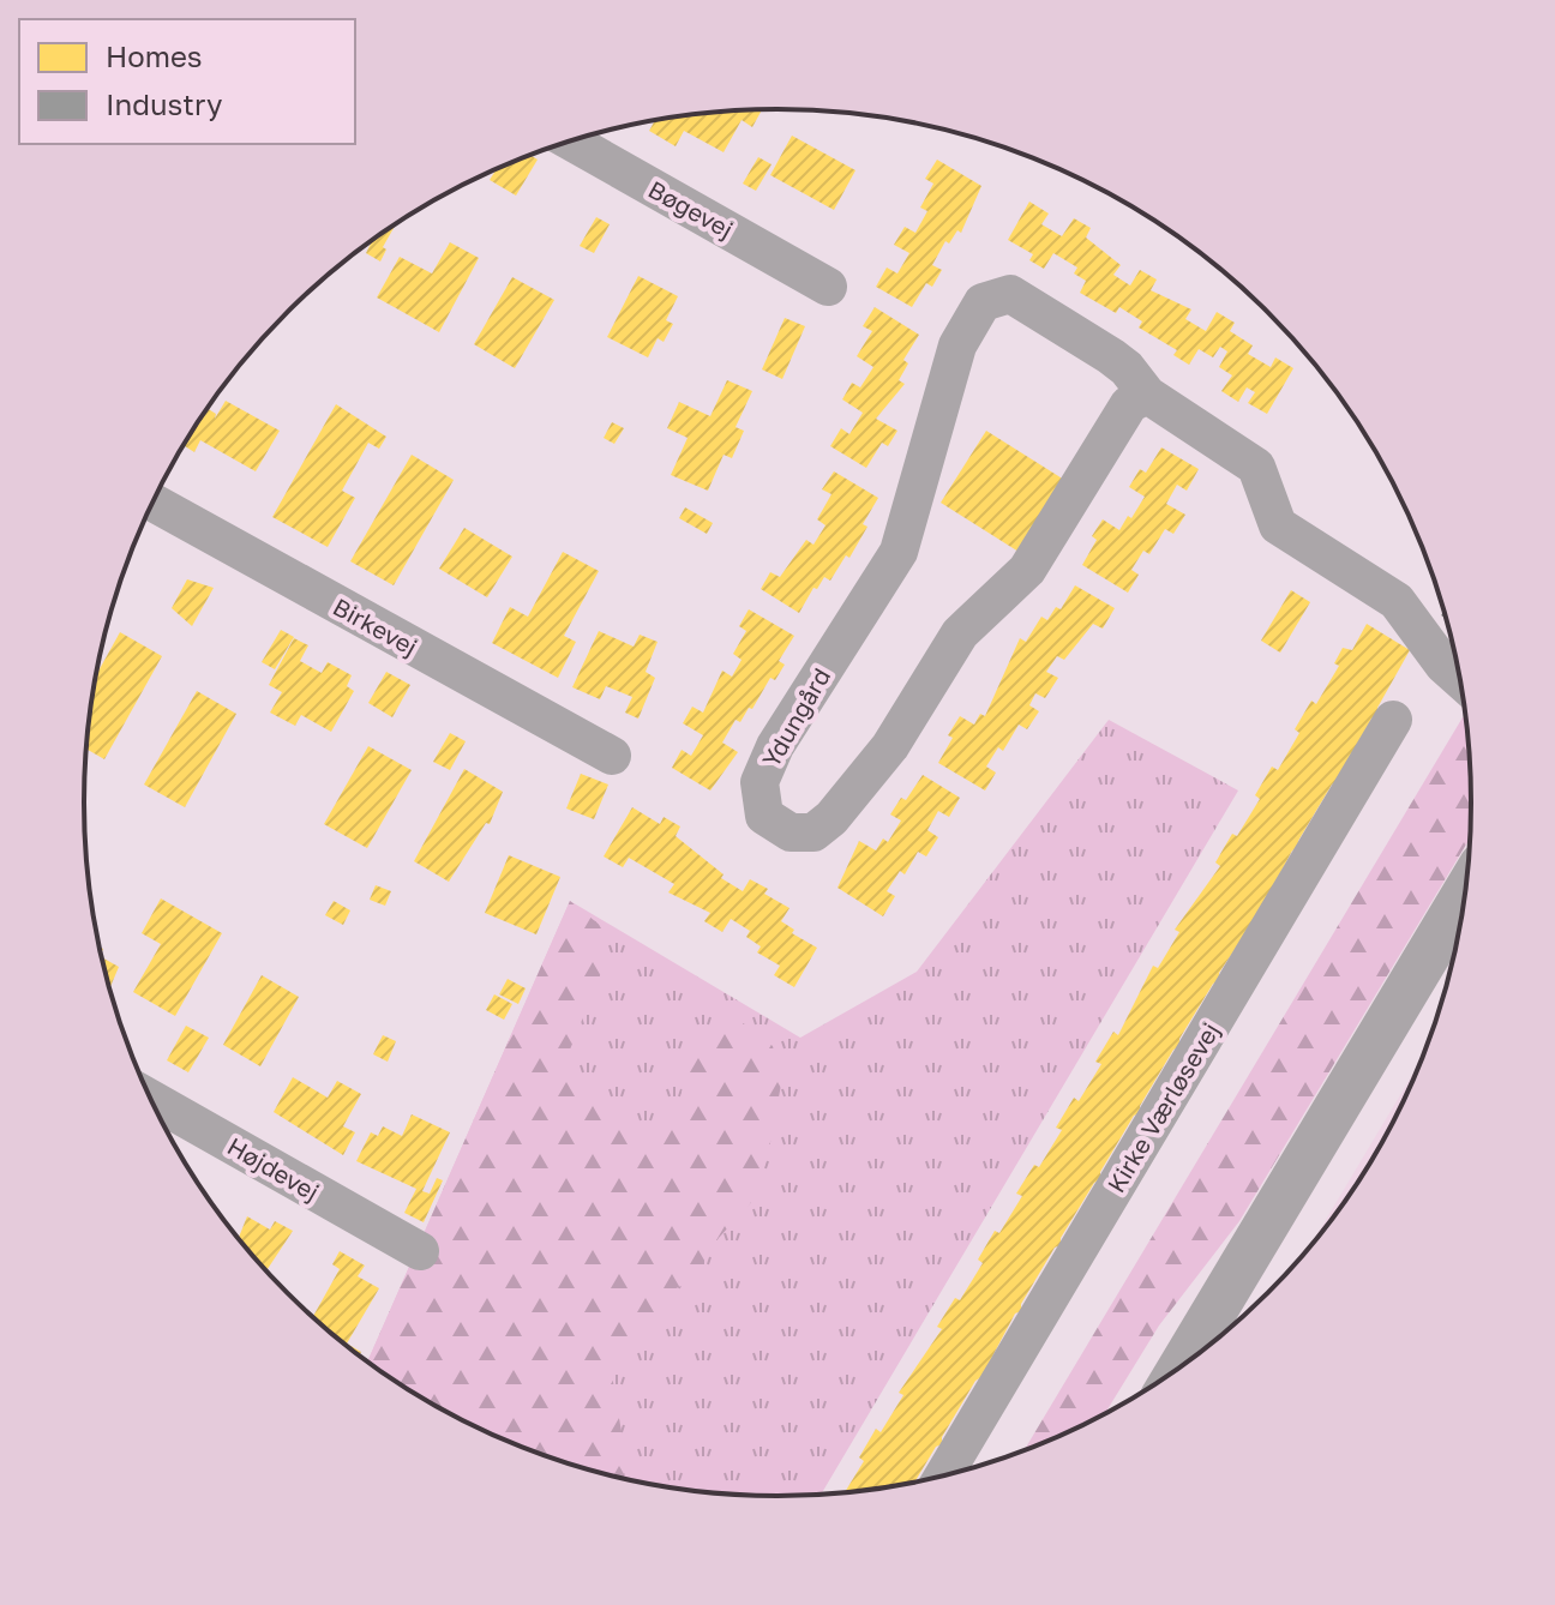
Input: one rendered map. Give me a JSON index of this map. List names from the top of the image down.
{
  "streets": {
    "street": [
      "Bøgevej",
      "Birkevej",
      "Ydungård",
      "Kirke Værløsevej",
      "Højdevej"
    ]
  },
  "legend": ["Homes", "Industry"]
}
